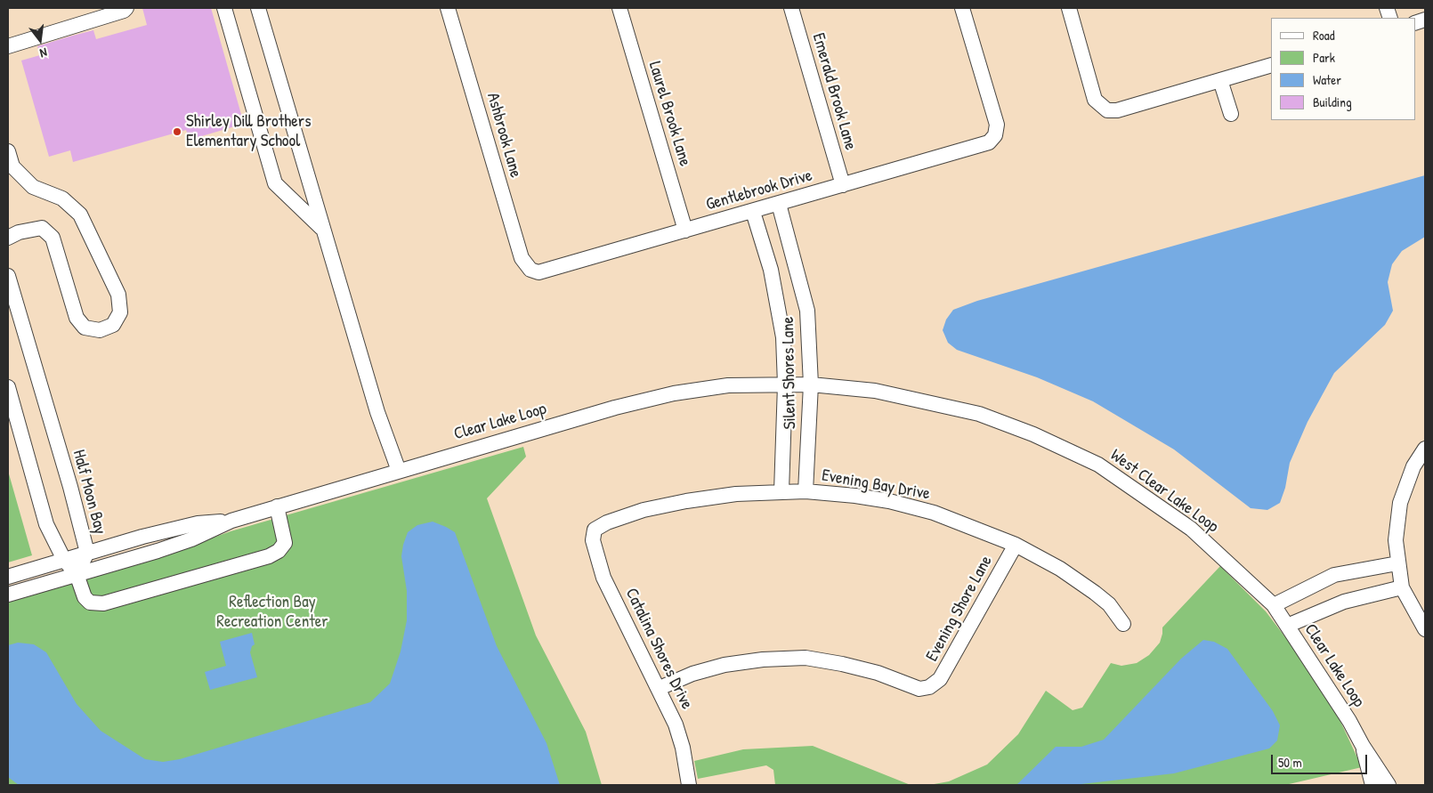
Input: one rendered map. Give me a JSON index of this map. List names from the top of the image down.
{
  "streets": {
    "street": [
      "Emerald Brook Lane",
      "Laurel Brook Lane",
      "Ashbrook Lane",
      "Gentlebrook Drive",
      "Silent Shores Lane",
      "Clear Lake Loop",
      "Evening Bay Drive",
      "West Clear Lake Loop",
      "Half Moon Bay",
      "Evening Shore Lane",
      "Catalina Shores Drive"
    ]
  },
  "crossings": [
    ["Emerald Brook Lane", "Gentlebrook Drive"],
    ["Laurel Brook Lane", "Gentlebrook Drive"],
    ["Ashbrook Lane", "Gentlebrook Drive"],
    ["Gentlebrook Drive", "Silent Shores Lane"],
    ["Silent Shores Lane", "Clear Lake Loop"],
    ["Silent Shores Lane", "Evening Bay Drive"],
    ["Silent Shores Lane", "West Clear Lake Loop"],
    ["Clear Lake Loop", "West Clear Lake Loop"],
    ["Clear Lake Loop", "Half Moon Bay"],
    ["Evening Bay Drive", "Evening Shore Lane"],
    ["Evening Bay Drive", "Catalina Shores Drive"],
    ["Evening Shore Lane", "Catalina Shores Drive"]
  ],
  "parks": ["Reflection Bay Recreation Center"],
  "places": ["Shirley Dill Brothers Elementary School"],
  "legend": [
    "Road",
    "Park",
    "Water",
    "Building"
  ],
  "scale_bar": "50 m",
  "north": "bottom"
}
